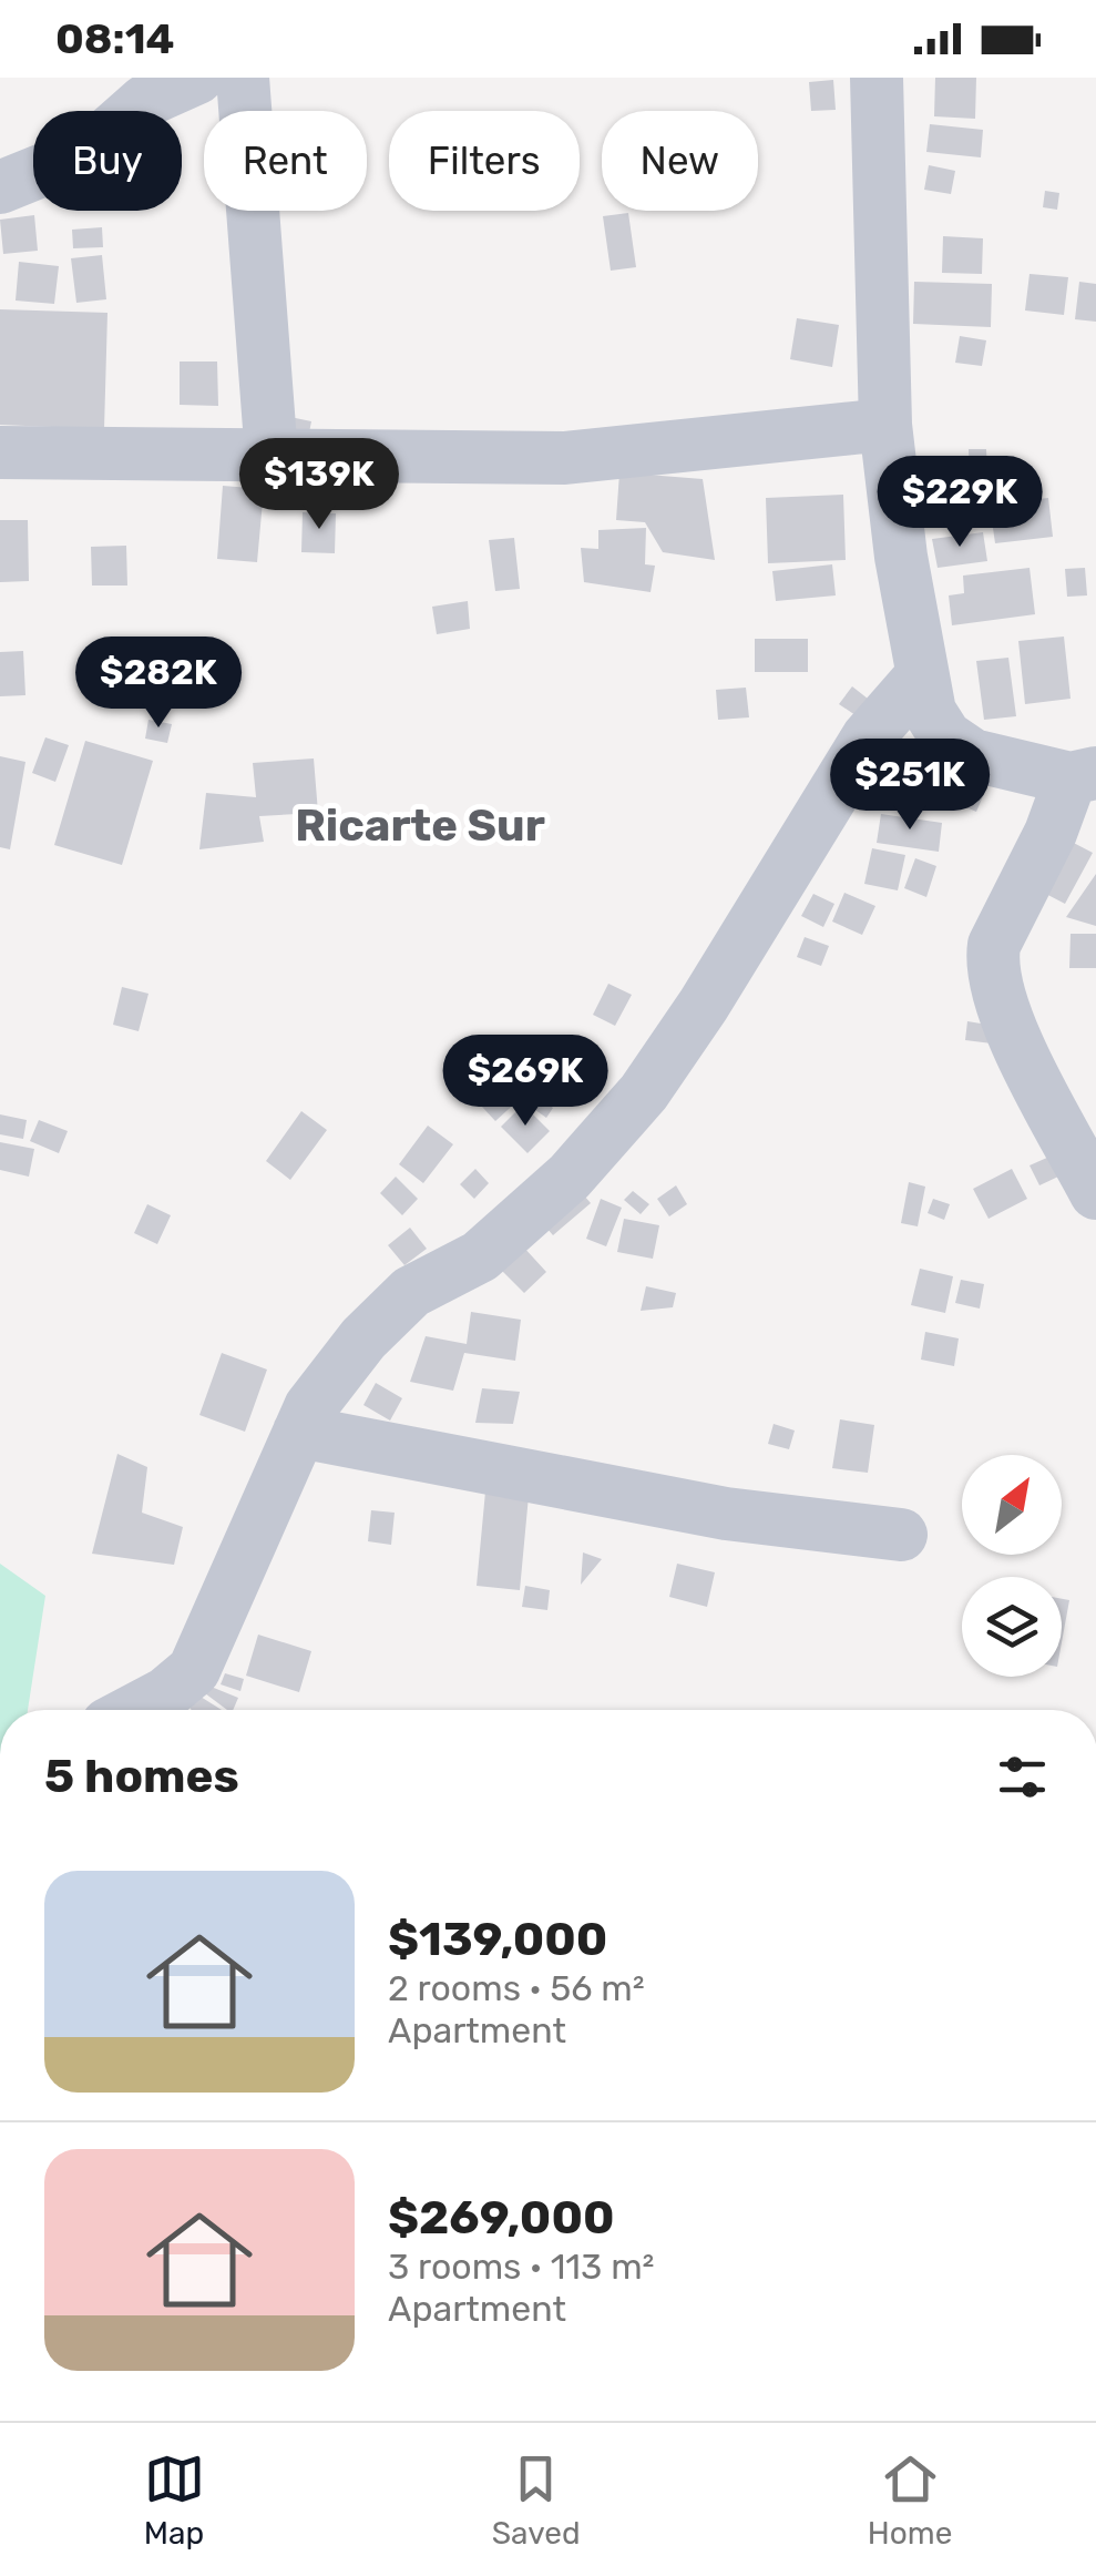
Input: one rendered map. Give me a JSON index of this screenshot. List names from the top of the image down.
{
  "districts": ["Ricarte Sur"],
  "north": "top right",
  "page": {
    "status": "08:14",
    "chip": [
      "Buy",
      "Rent",
      "Filters",
      "New"
    ],
    "price": [
      "$139K",
      "$229K",
      "$282K",
      "$251K",
      "$269K"
    ],
    "heading": "5 homes",
    "list": [
      {
        "name": "$139,000",
        "note": "2 rooms · 56 m² · Apartment"
      },
      {
        "name": "$269,000",
        "note": "3 rooms · 113 m² · Apartment"
      }
    ],
    "tabs": ["Map", "Saved", "Home"]
  }
}
